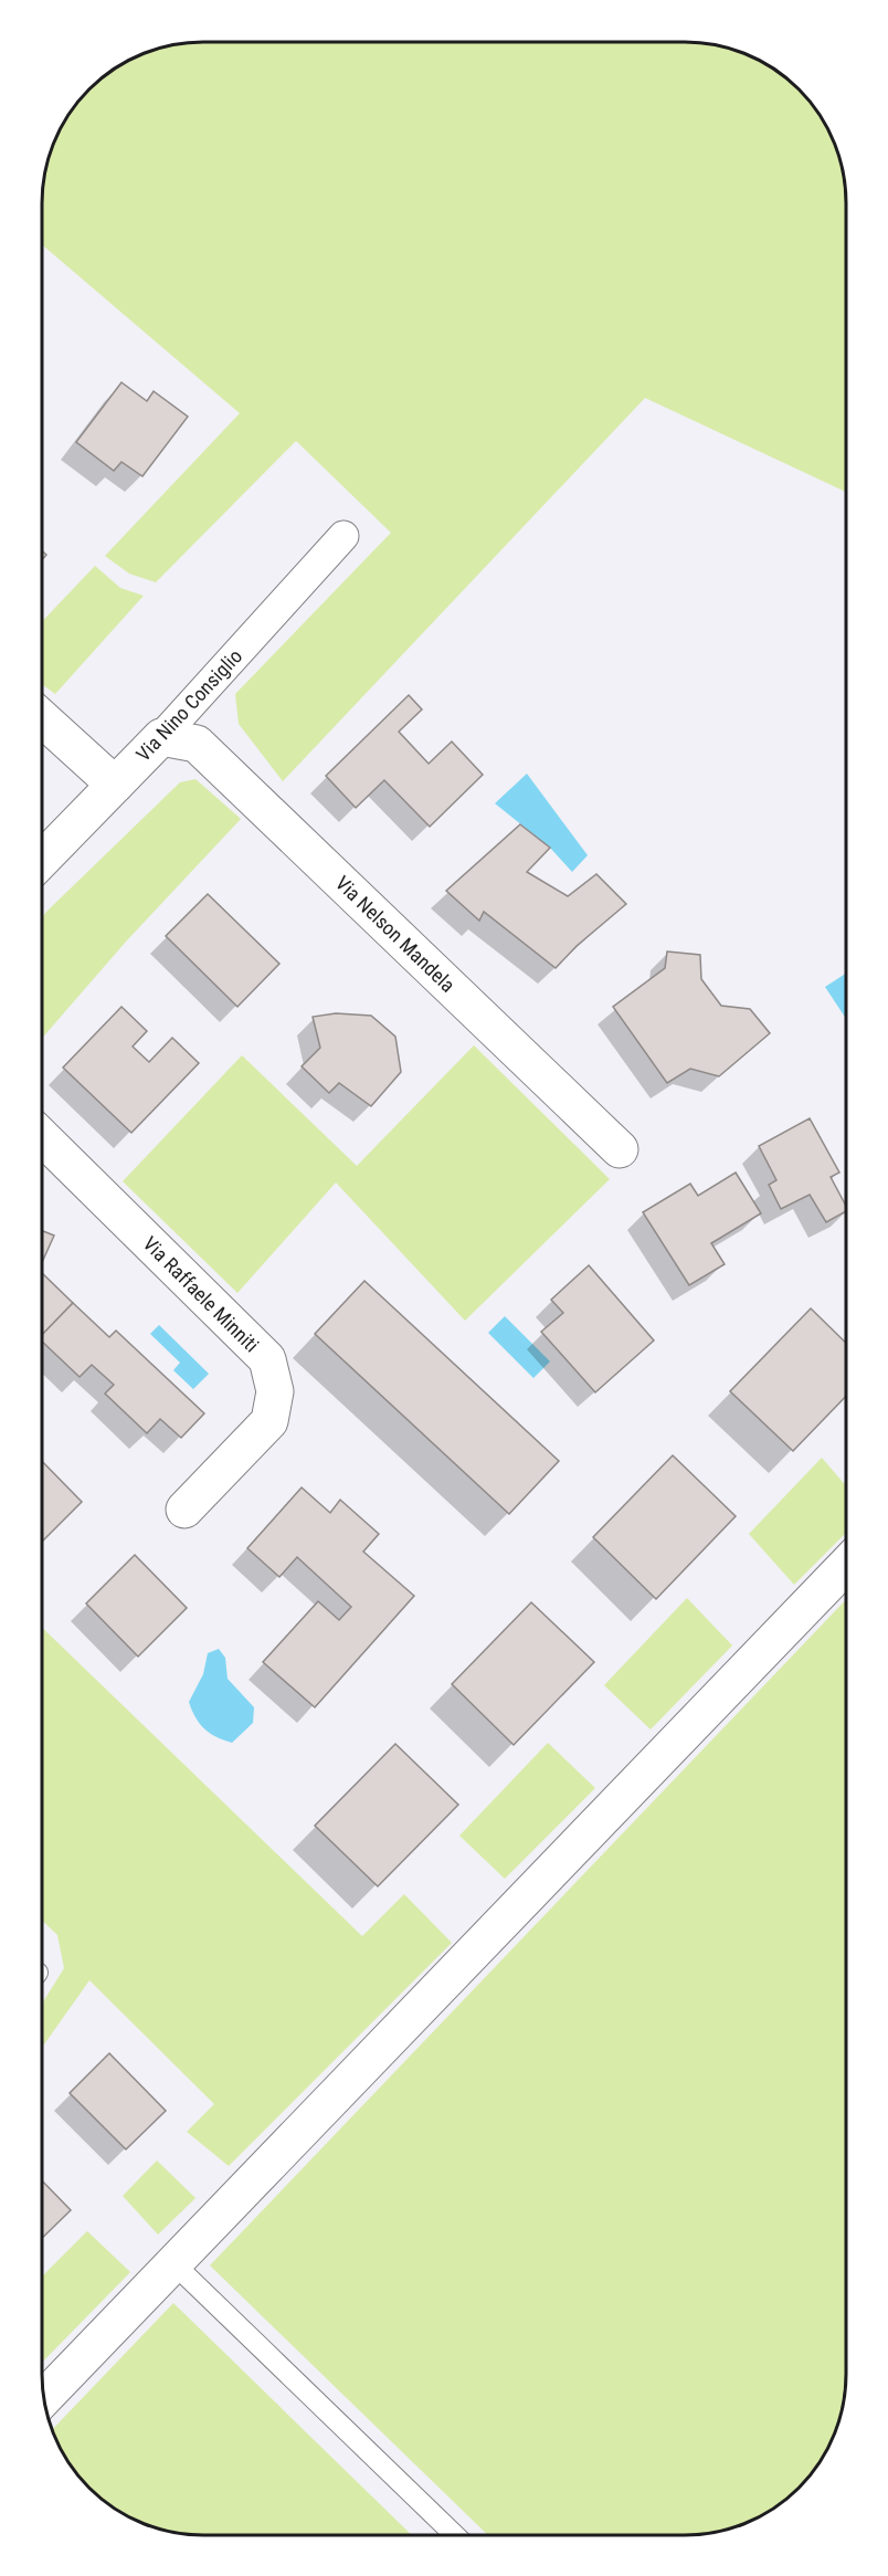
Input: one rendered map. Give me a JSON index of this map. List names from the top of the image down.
{
  "streets": {
    "street": ["Via Nino Consiglio", "Via Nelson Mandela", "Via Raffaele Minniti"]
  },
  "crossings": [
    ["Via Nino Consiglio", "Via Nelson Mandela"]
  ]
}
